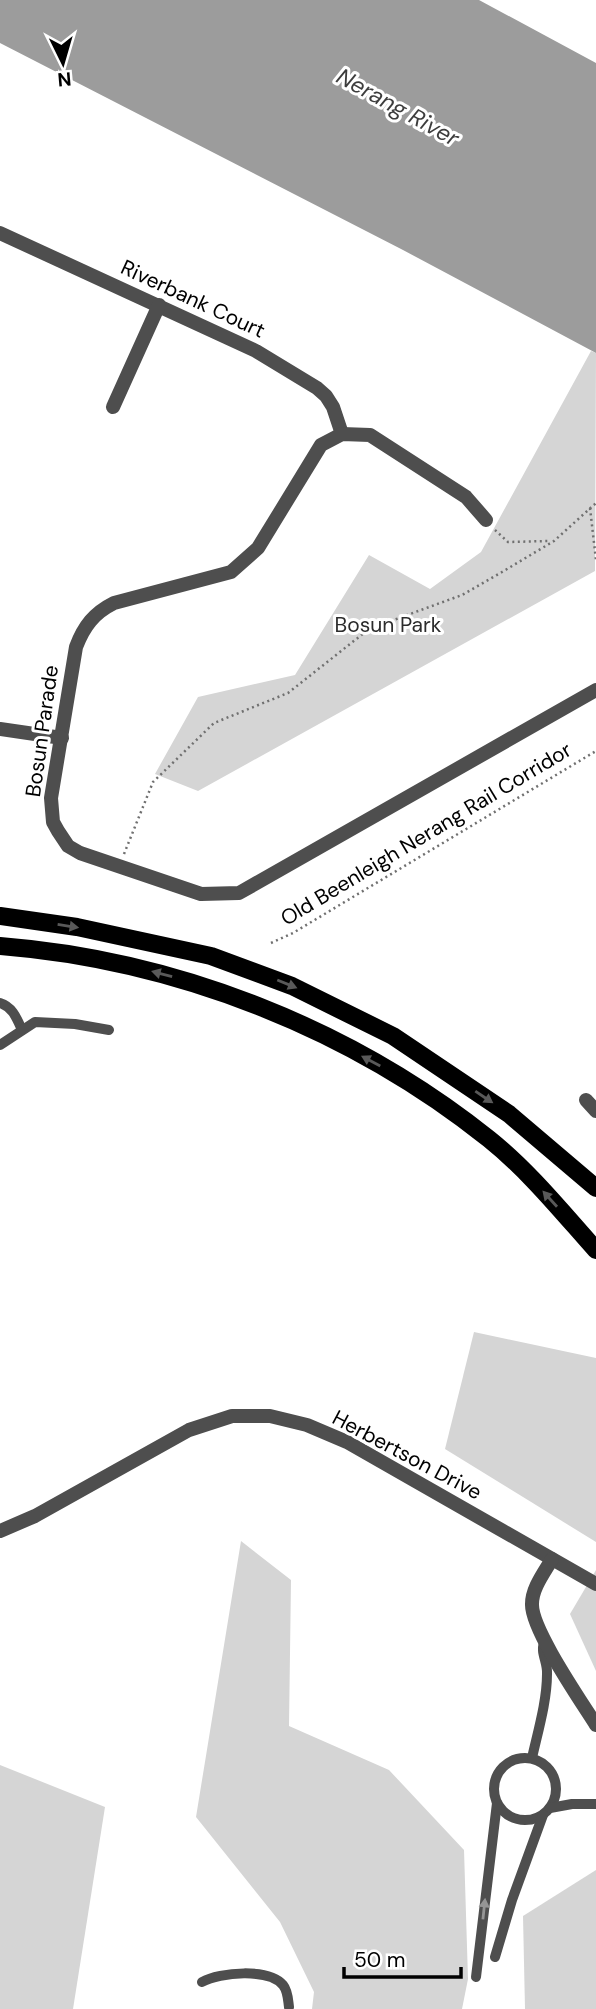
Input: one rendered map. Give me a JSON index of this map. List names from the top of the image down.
{
  "streets": {
    "street": ["Riverbank Court", "Bosun Parade", "Herbertson Drive"],
    "path": ["Old Beenleigh Nerang Rail Corridor"]
  },
  "crossings": [
    ["Riverbank Court", "Bosun Parade"]
  ],
  "water": ["Nerang River"],
  "parks": ["Bosun Park"],
  "scale_bar": "50 m",
  "north": "bottom"
}
